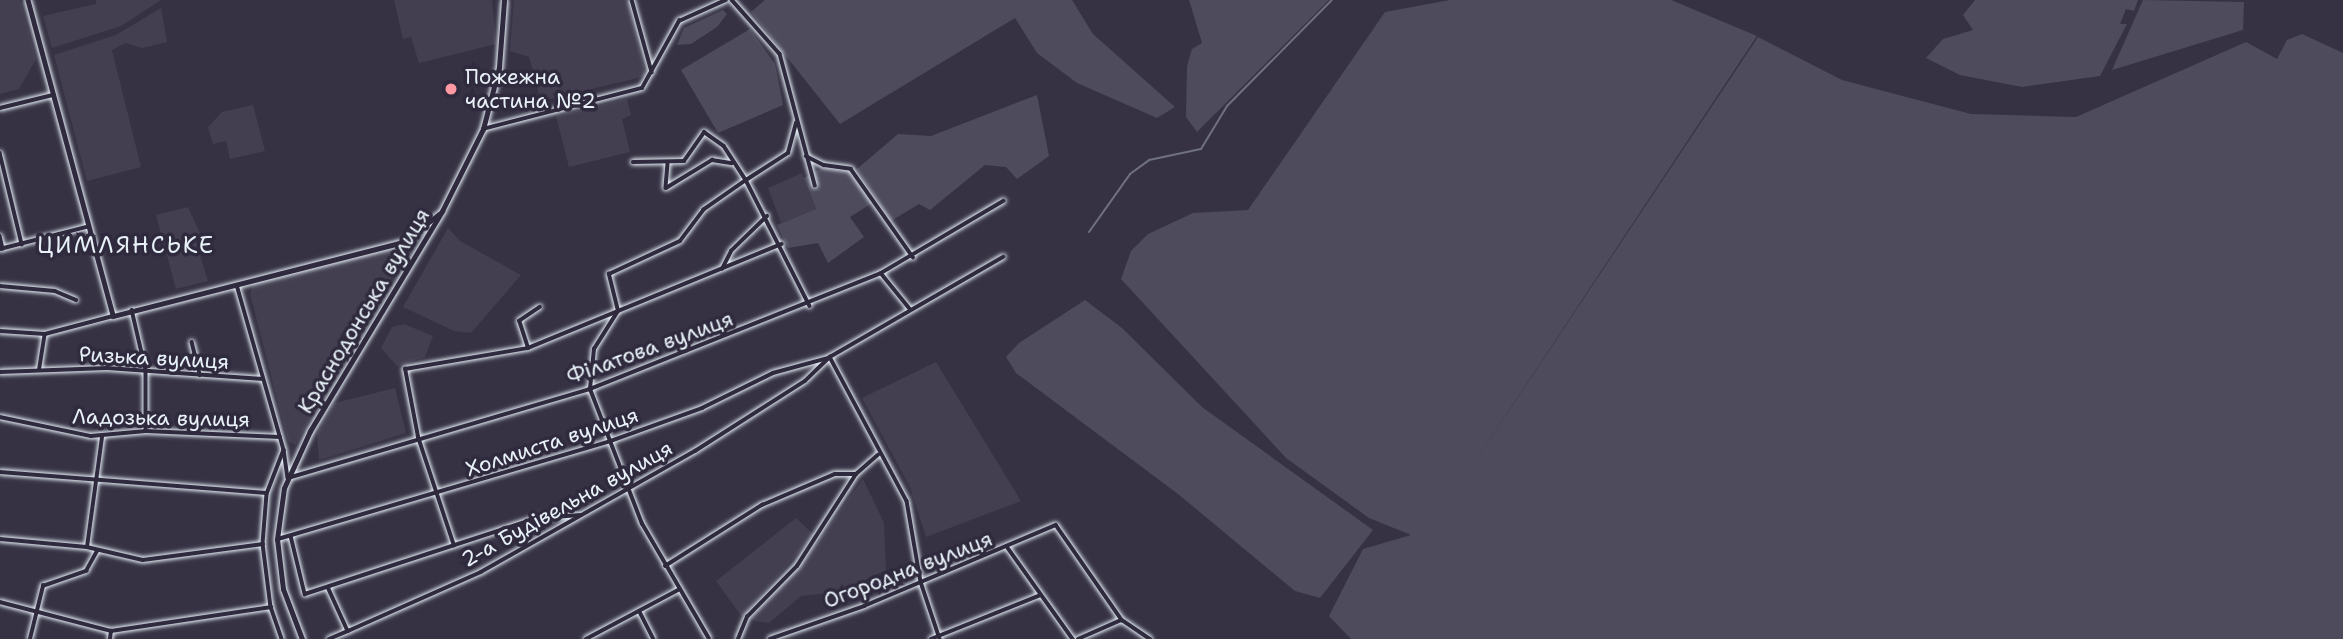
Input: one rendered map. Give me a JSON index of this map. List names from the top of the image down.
{
  "streets": {
    "main road": ["Краснодонська вулиця"],
    "street": [
      "Філатова вулиця",
      "Ризька вулиця",
      "Ладозька вулиця",
      "Холмиста вулиця",
      "2-а Будівельна вулиця",
      "Огородна вулиця"
    ]
  },
  "crossings": [
    ["Краснодонська вулиця", "Філатова вулиця"],
    ["Краснодонська вулиця", "Холмиста вулиця"],
    ["Холмиста вулиця", "2-а Будівельна вулиця"]
  ],
  "districts": ["ЦИМЛЯНСЬКЕ"],
  "places": ["Пожежна частина №2"]
}
